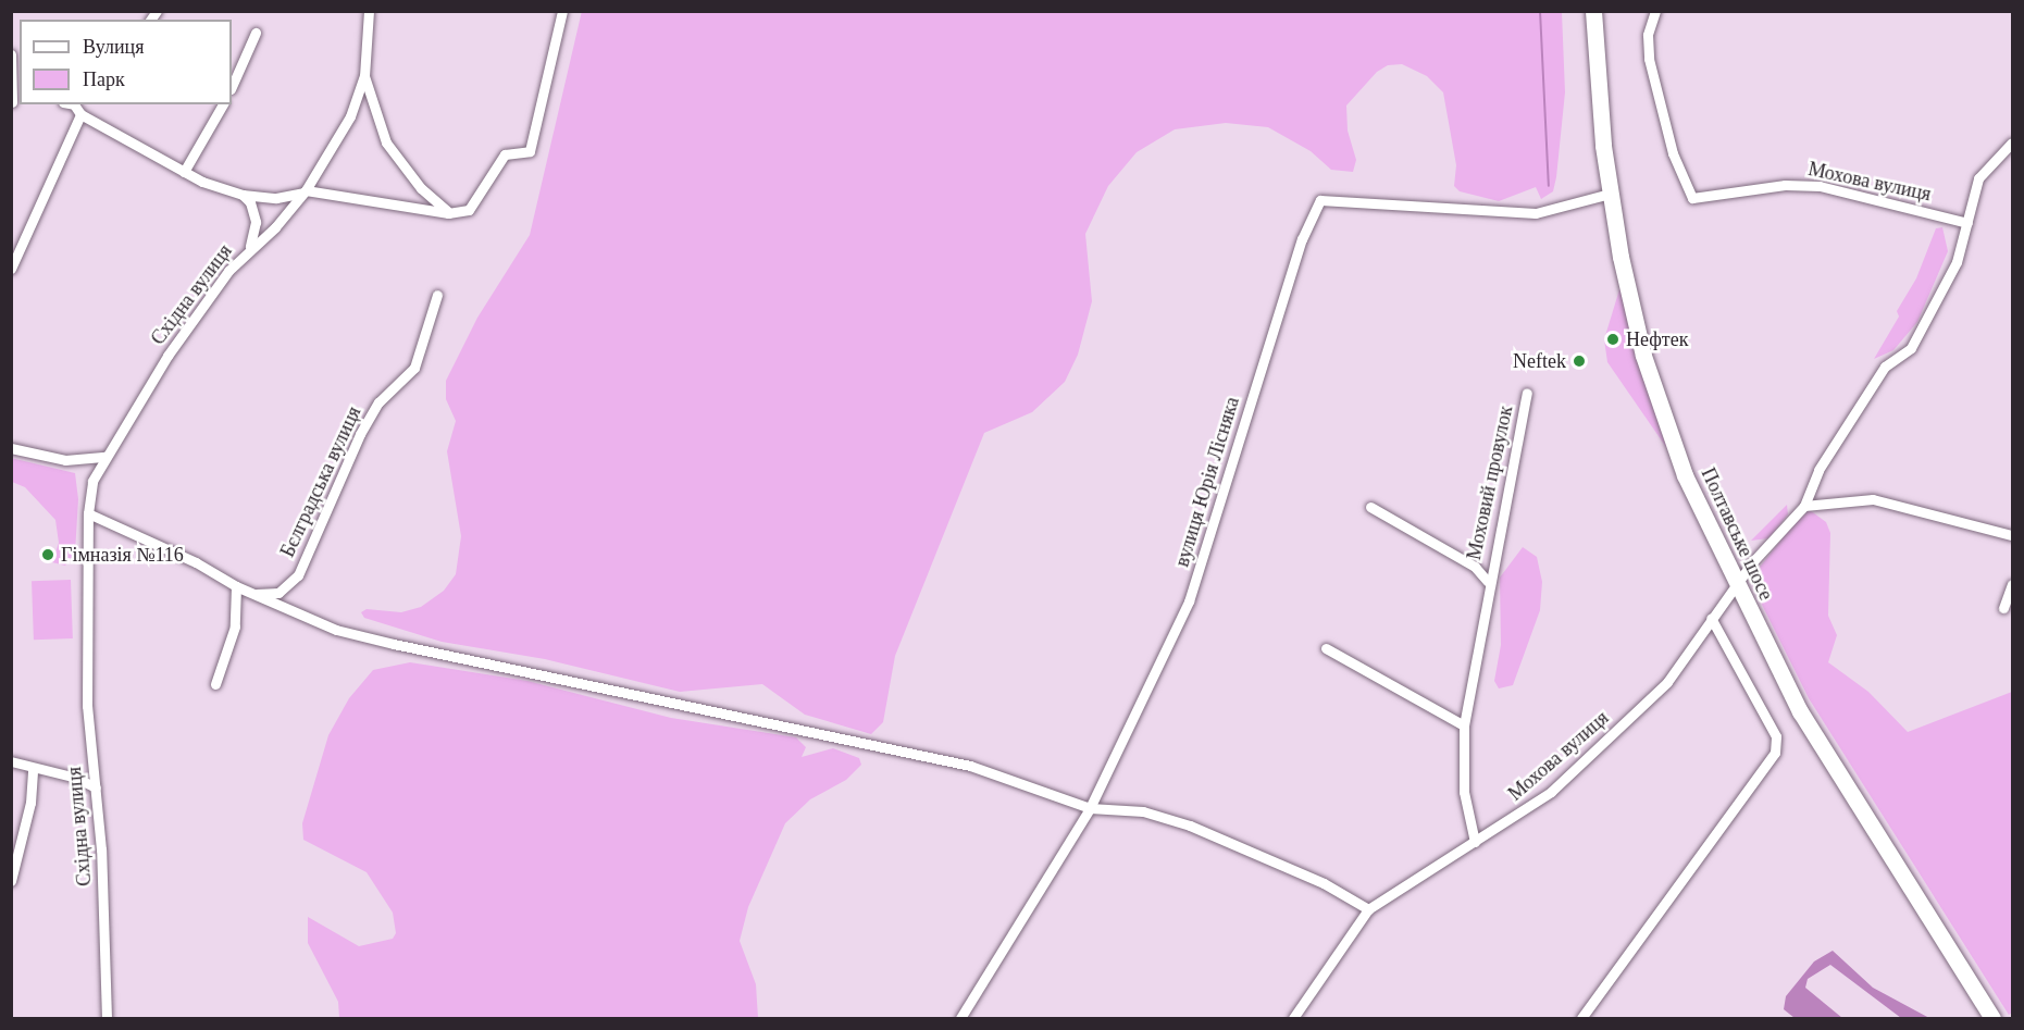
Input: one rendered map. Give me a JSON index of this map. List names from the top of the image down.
{
  "streets": {
    "main road": ["Полтавське шосе"],
    "street": [
      "Мохова вулиця",
      "Східна вулиця",
      "Бєлградська вулиця",
      "вулиця Юрія Лісняка",
      "Моховий провулок"
    ]
  },
  "crossings": [
    ["Мохова вулиця", "Моховий провулок"],
    ["Мохова вулиця", "Полтавське шосе"],
    ["вулиця Юрія Лісняка", "Полтавське шосе"]
  ],
  "places": ["Нефтек", "Neftek", "Гімназія №116"],
  "legend": ["Вулиця", "Парк"]
}
